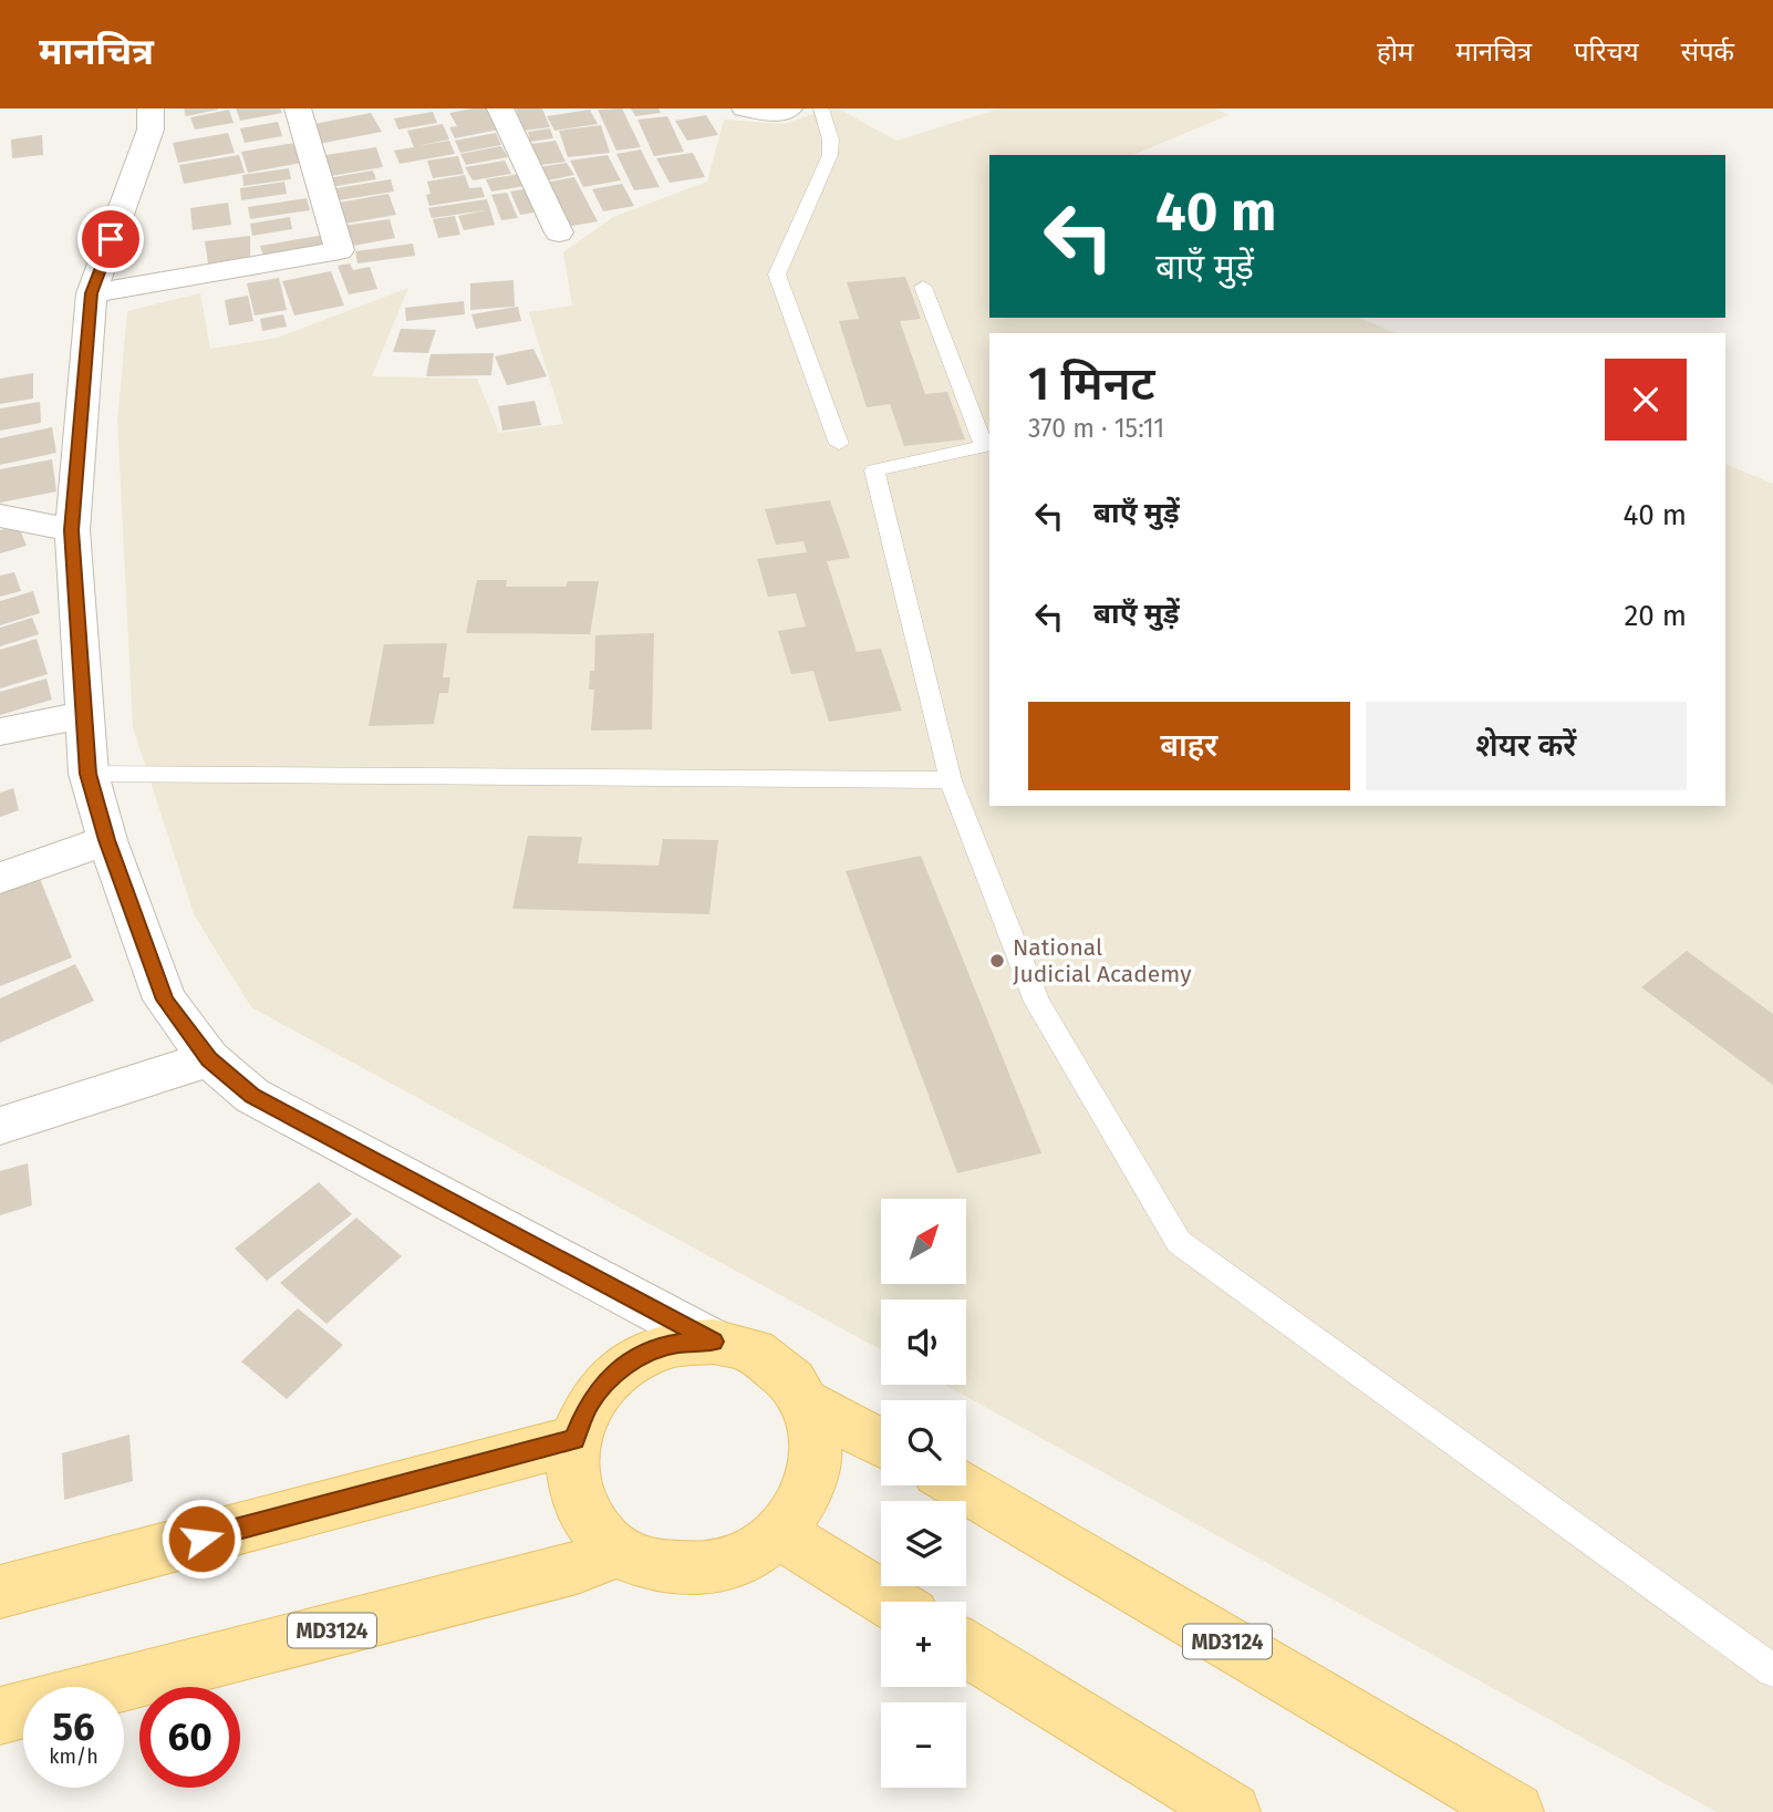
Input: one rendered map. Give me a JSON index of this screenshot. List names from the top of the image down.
{
  "streets": {
    "main road": ["MD3124"]
  },
  "places": ["National Judicial Academy"],
  "north": "top right",
  "page": {
    "header": "मानचित्र",
    "nav": [
      "होम",
      "मानचित्र",
      "परिचय",
      "संपर्क"
    ],
    "turn": ["40 m", "बाएँ मुड़ें"],
    "heading": ["1 मिनट", "370 m · 15:11"],
    "list": [
      {
        "name": "बाएँ मुड़ें",
        "value": "40 m"
      },
      {
        "name": "बाएँ मुड़ें",
        "value": "20 m"
      }
    ],
    "buttons": ["बाहर", "शेयर करें"],
    "map_buttons": ["+", "−"],
    "speed": "56 km/h",
    "limit": "60"
  }
}
